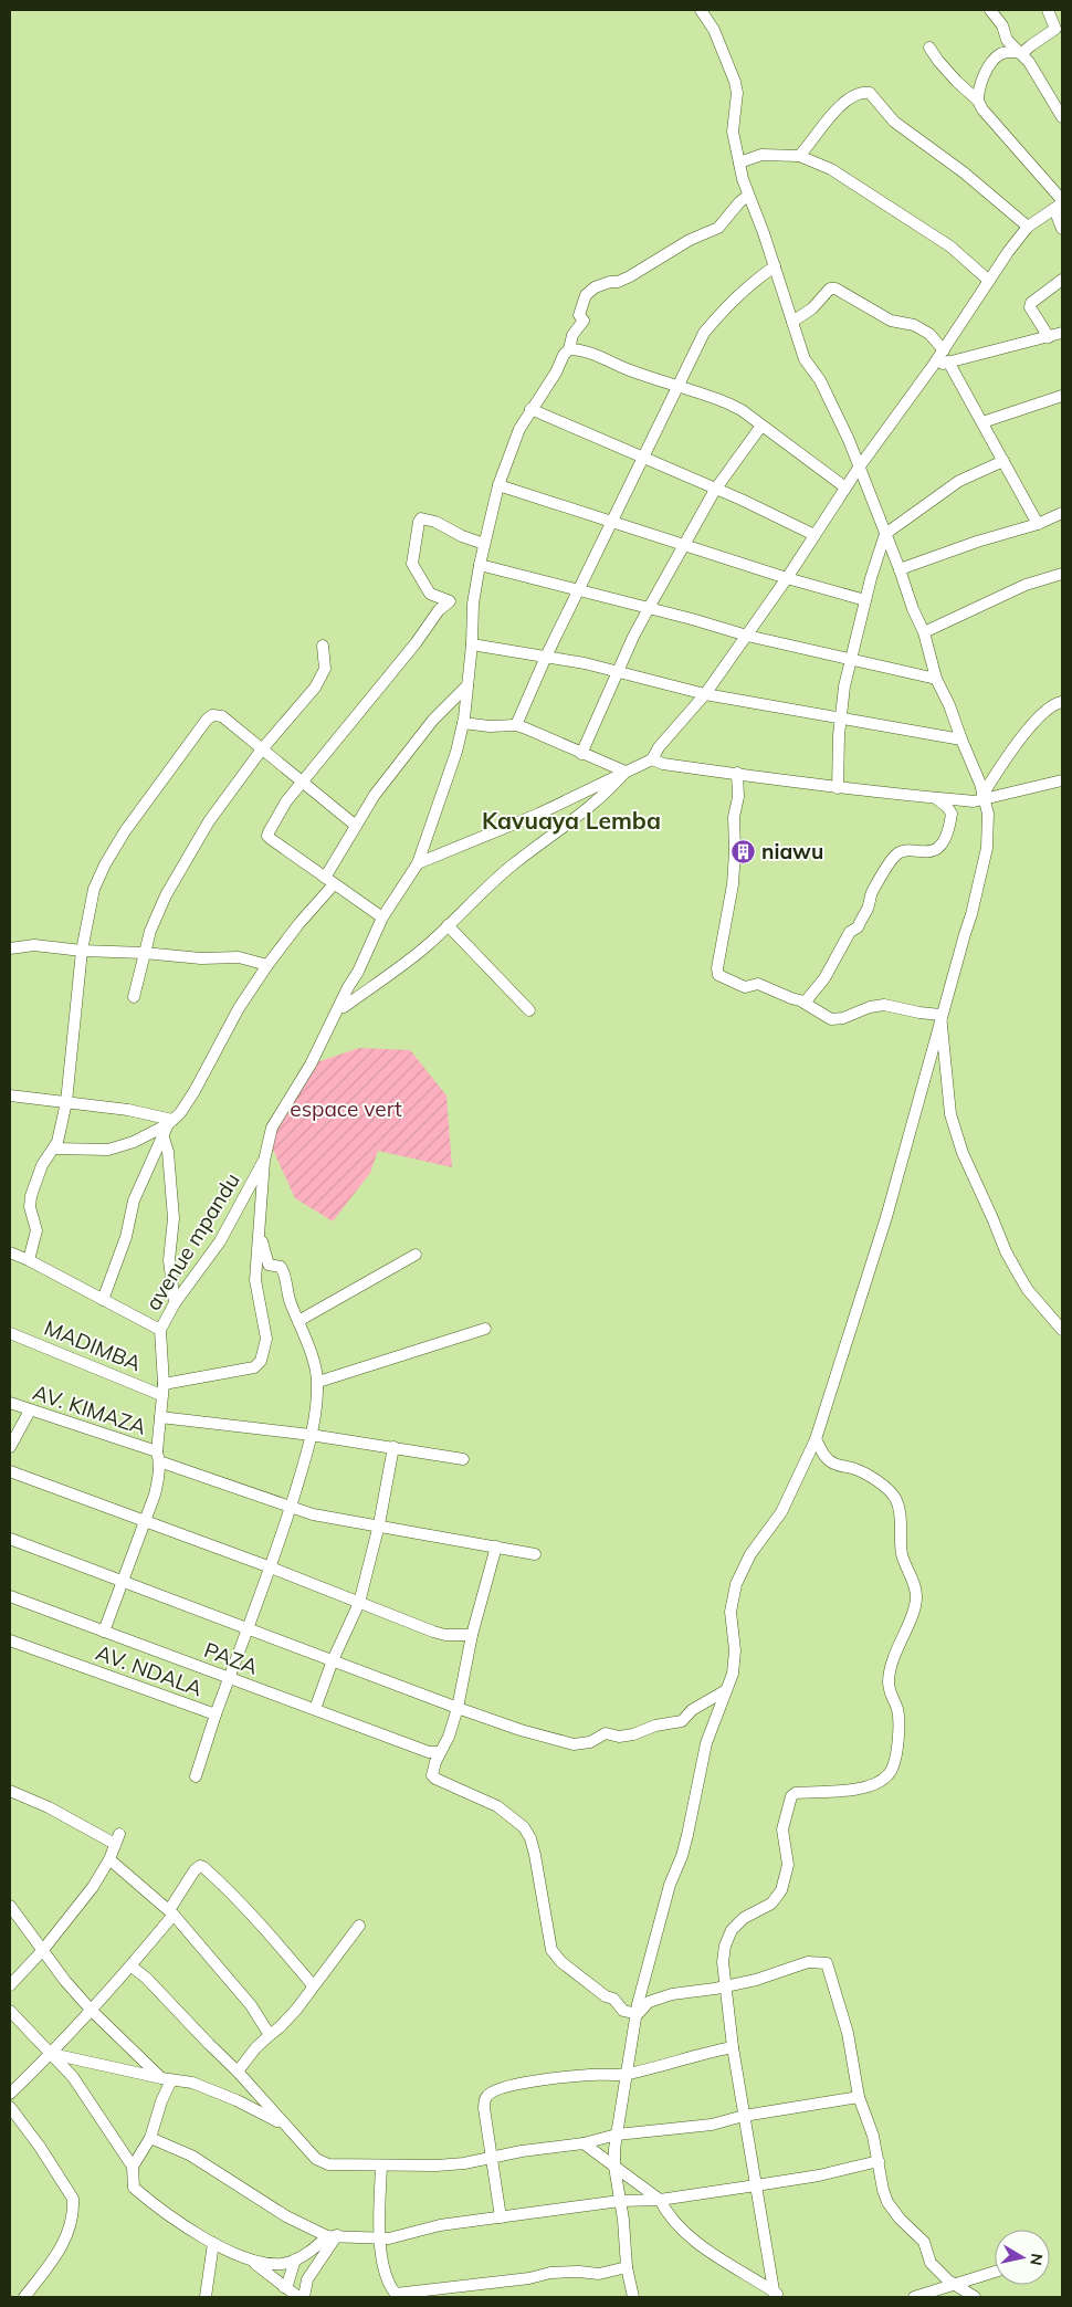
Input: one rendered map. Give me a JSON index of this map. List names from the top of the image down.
{
  "streets": {
    "street": [
      "avenue mpandu",
      "MADIMBA",
      "AV. KIMAZA",
      "PAZA",
      "AV. NDALA"
    ]
  },
  "crossings": [
    ["avenue mpandu", "MADIMBA"],
    ["avenue mpandu", "AV. KIMAZA"],
    ["avenue mpandu", "PAZA"]
  ],
  "districts": ["Kavuaya Lemba"],
  "parks": ["espace vert"],
  "places": {
    "building": ["niawu"]
  },
  "north": "right"
}
